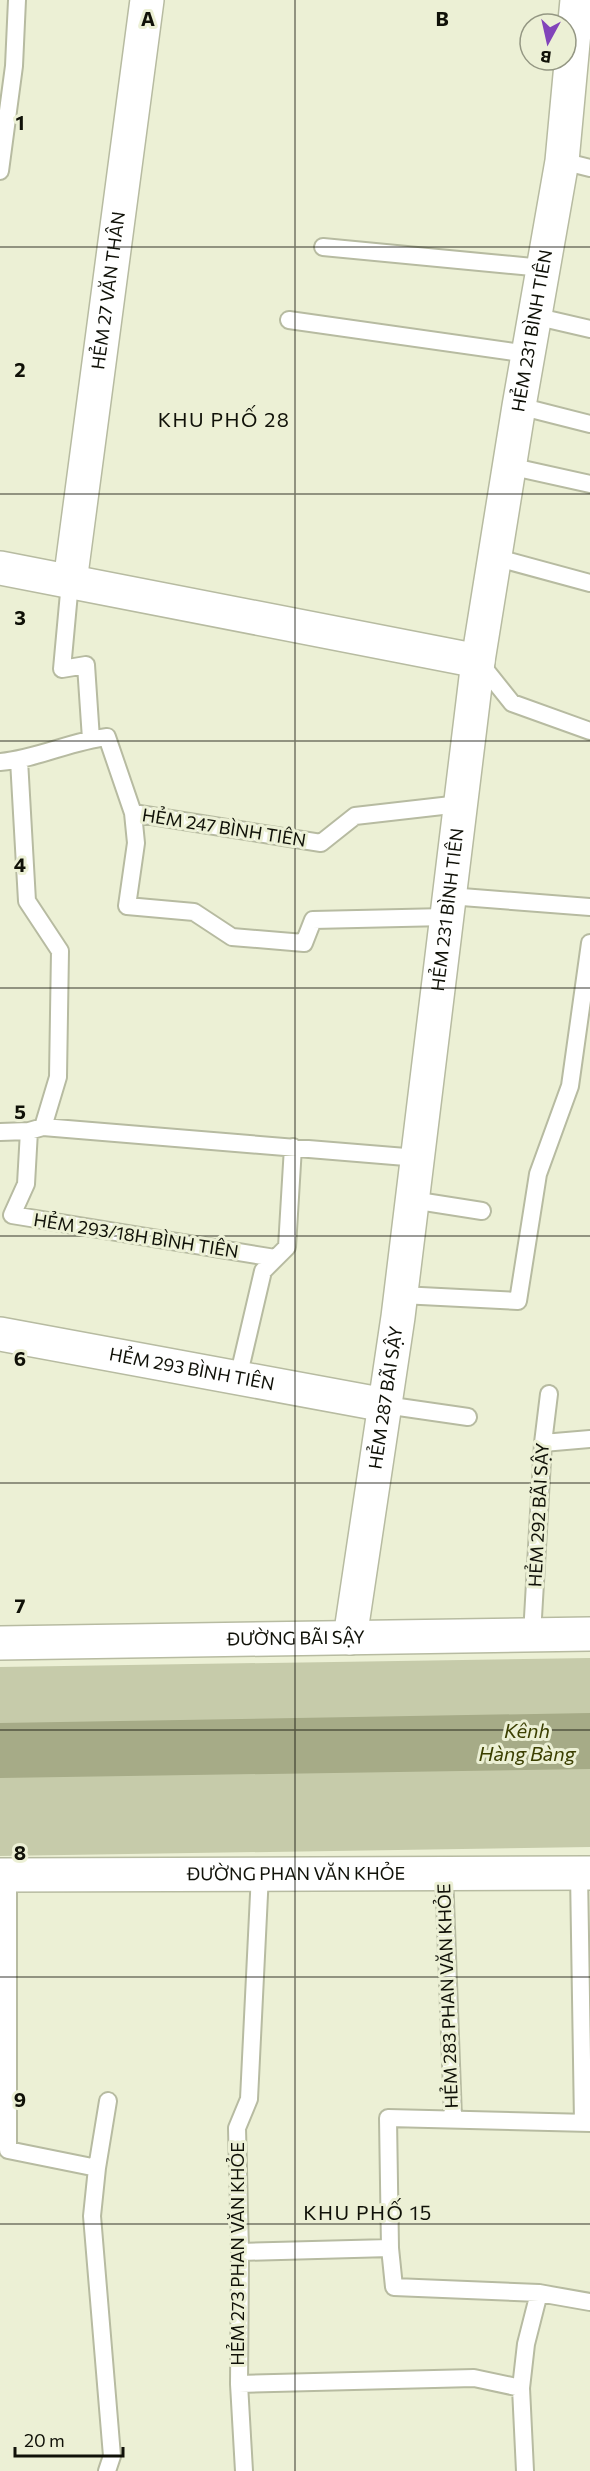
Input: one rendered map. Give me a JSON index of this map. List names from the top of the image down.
{
  "streets": {
    "street": [
      "HẺM 27 VĂN THÂN",
      "HẺM 231 BÌNH TIÊN",
      "HẺM 293 BÌNH TIÊN",
      "HẺM 287 BÃI SẬY",
      "ĐƯỜNG BÃI SẬY",
      "ĐƯỜNG PHAN VĂN KHỎE"
    ],
    "lane": [
      "HẺM 247 BÌNH TIÊN",
      "HẺM 293/18H BÌNH TIÊN",
      "HẺM 292 BÃI SẬY",
      "HẺM 283 PHAN VĂN KHỎE",
      "HẺM 273 PHAN VĂN KHỎE"
    ]
  },
  "crossings": [
    ["HẺM 231 BÌNH TIÊN", "HẺM 247 BÌNH TIÊN"],
    ["HẺM 231 BÌNH TIÊN", "HẺM 287 BÃI SẬY"],
    ["HẺM 293 BÌNH TIÊN", "HẺM 287 BÃI SẬY"],
    ["HẺM 287 BÃI SẬY", "ĐƯỜNG BÃI SẬY"],
    ["HẺM 292 BÃI SẬY", "ĐƯỜNG BÃI SẬY"],
    ["ĐƯỜNG PHAN VĂN KHỎE", "HẺM 283 PHAN VĂN KHỎE"],
    ["ĐƯỜNG PHAN VĂN KHỎE", "HẺM 273 PHAN VĂN KHỎE"]
  ],
  "districts": ["KHU PHỐ 28", "KHU PHỐ 15"],
  "water": ["Kênh Hàng Bàng"],
  "scale_bar": "20 m",
  "north": "bottom",
  "grid": {
    "columns": ["A", "B"],
    "rows": [
      "1",
      "2",
      "3",
      "4",
      "5",
      "6",
      "7",
      "8",
      "9"
    ]
  }
}
